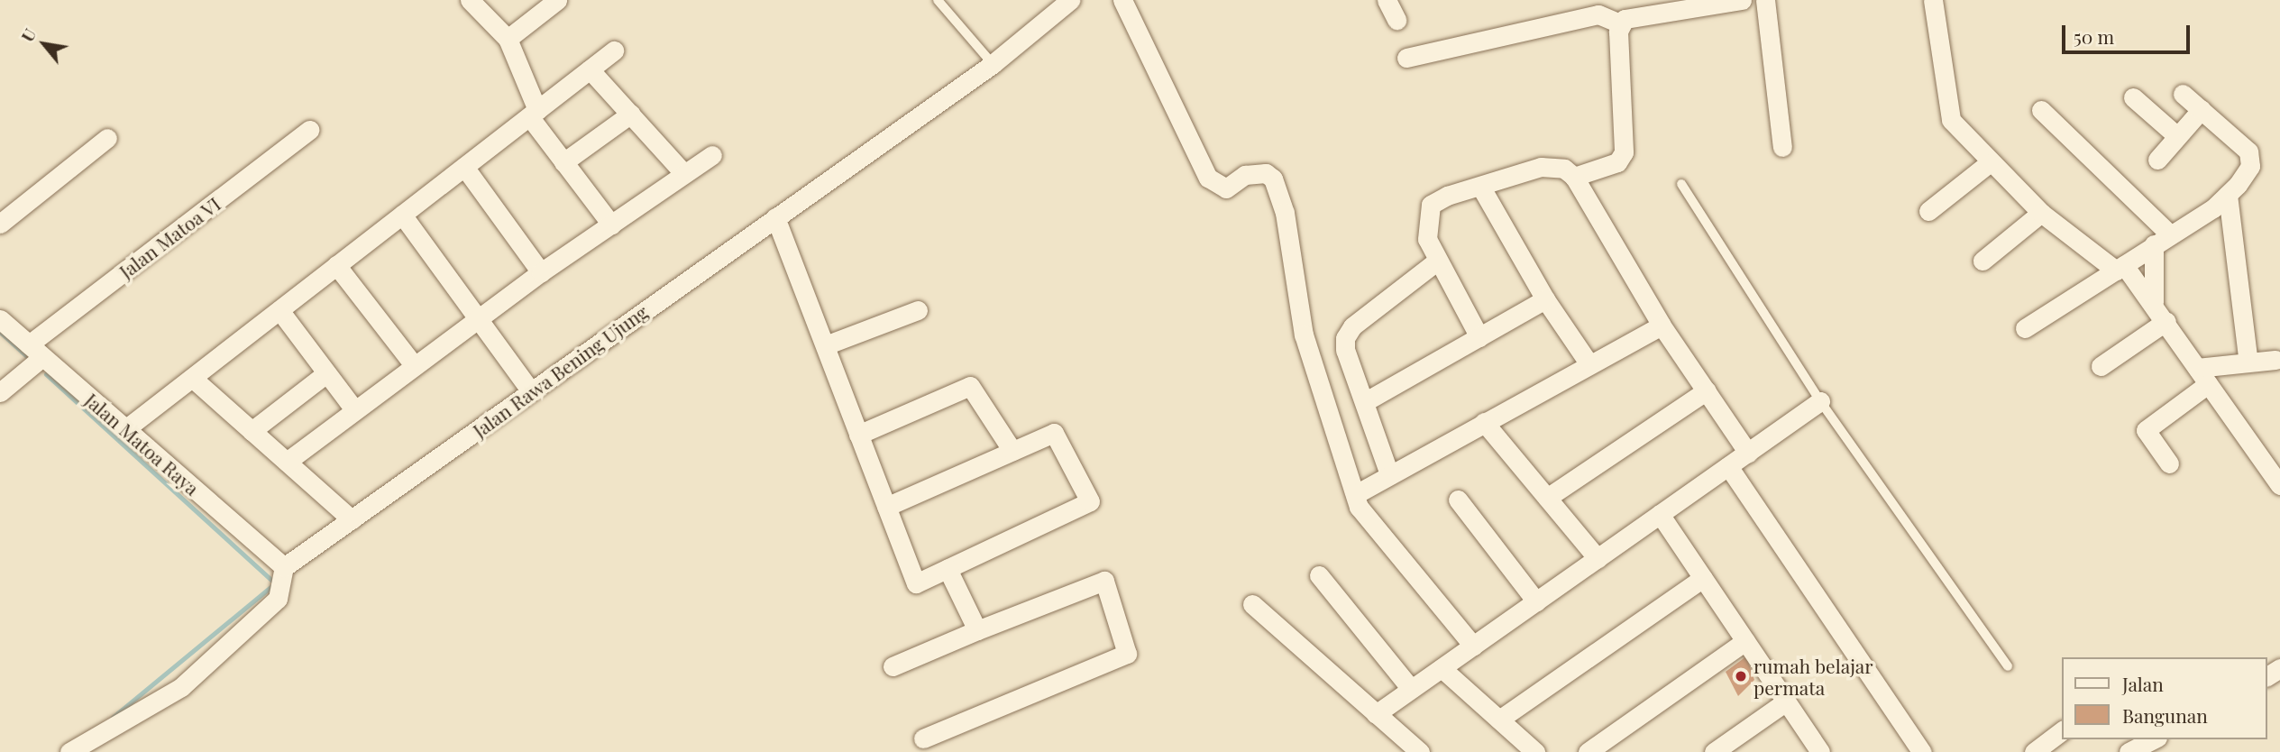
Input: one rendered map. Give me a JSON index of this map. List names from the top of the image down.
{
  "streets": {
    "street": ["Jalan Matoa VI", "Jalan Rawa Bening Ujung", "Jalan Matoa Raya"]
  },
  "crossings": [
    ["Jalan Matoa VI", "Jalan Matoa Raya"],
    ["Jalan Rawa Bening Ujung", "Jalan Matoa Raya"]
  ],
  "places": ["rumah belajar permata"],
  "legend": ["Jalan", "Bangunan"],
  "scale_bar": "50 m",
  "north": "top left"
}
